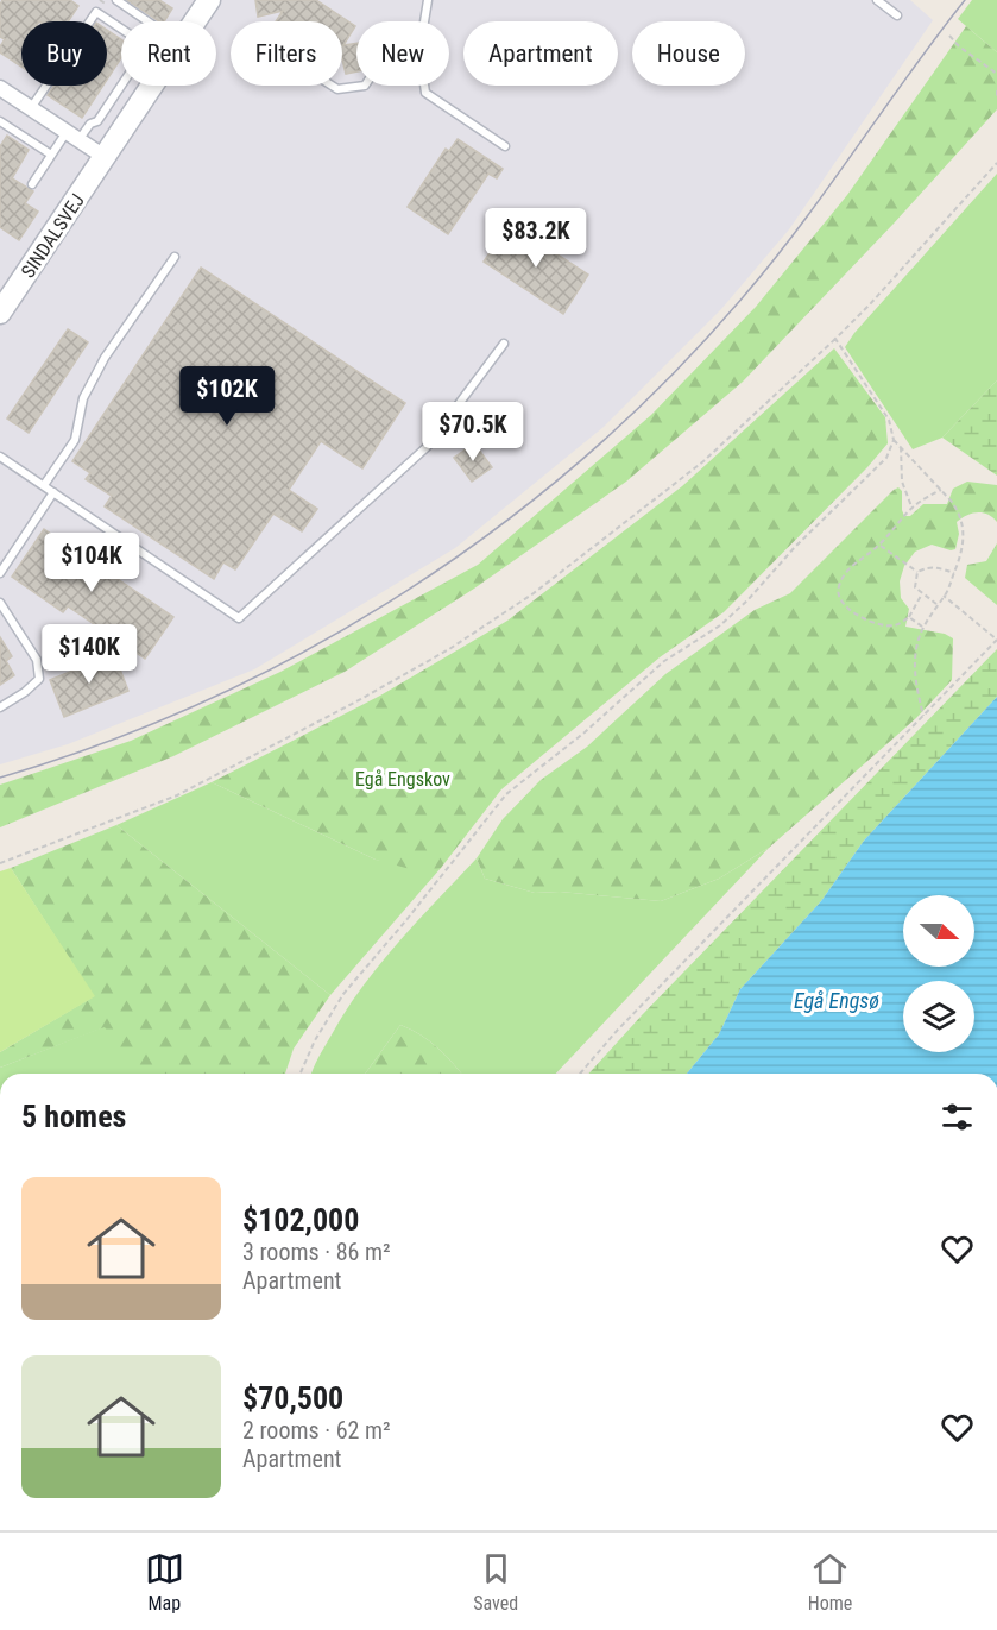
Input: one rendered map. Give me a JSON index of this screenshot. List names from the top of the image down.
{
  "streets": {
    "street": ["SINDALSVEJ"]
  },
  "water": ["Egå Engsø"],
  "parks": ["Egå Engskov"],
  "north": "right",
  "page": {
    "chip": [
      "Buy",
      "Rent",
      "Filters",
      "New",
      "Apartment",
      "House"
    ],
    "price": [
      "$83.2K",
      "$102K",
      "$70.5K",
      "$104K",
      "$140K"
    ],
    "heading": "5 homes",
    "list": [
      {
        "name": "$102,000",
        "note": "3 rooms · 86 m² · Apartment"
      },
      {
        "name": "$70,500",
        "note": "2 rooms · 62 m² · Apartment"
      }
    ],
    "tabs": ["Map", "Saved", "Home"]
  }
}
